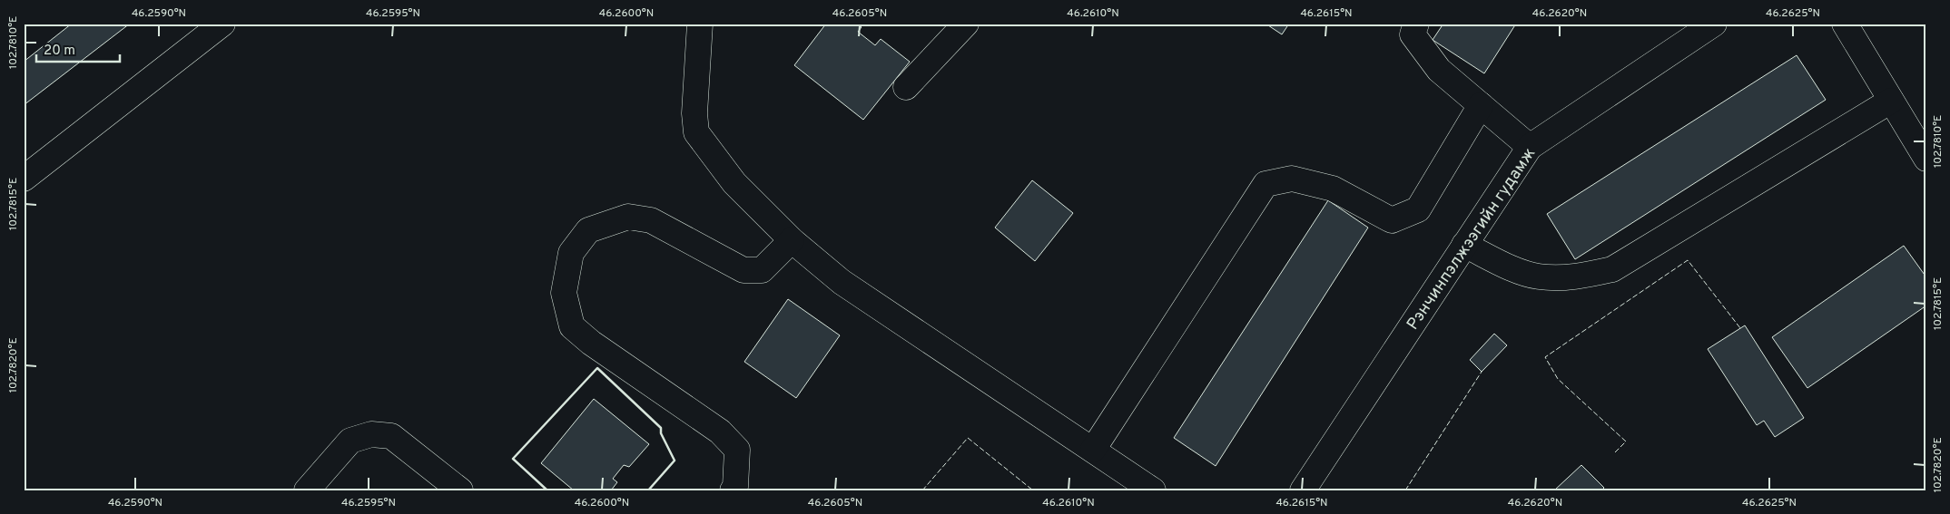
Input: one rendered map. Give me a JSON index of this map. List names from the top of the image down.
{
  "streets": {
    "street": ["Рэнчинпэлжээгийн гудамж"]
  },
  "scale_bar": "20 m",
  "coordinates": [
    "46.2590°N",
    "46.2595°N",
    "46.2600°N",
    "46.2605°N",
    "46.2610°N",
    "46.2615°N",
    "46.2620°N",
    "46.2625°N",
    "102.7810°E",
    "102.7815°E",
    "102.7820°E"
  ]
}
